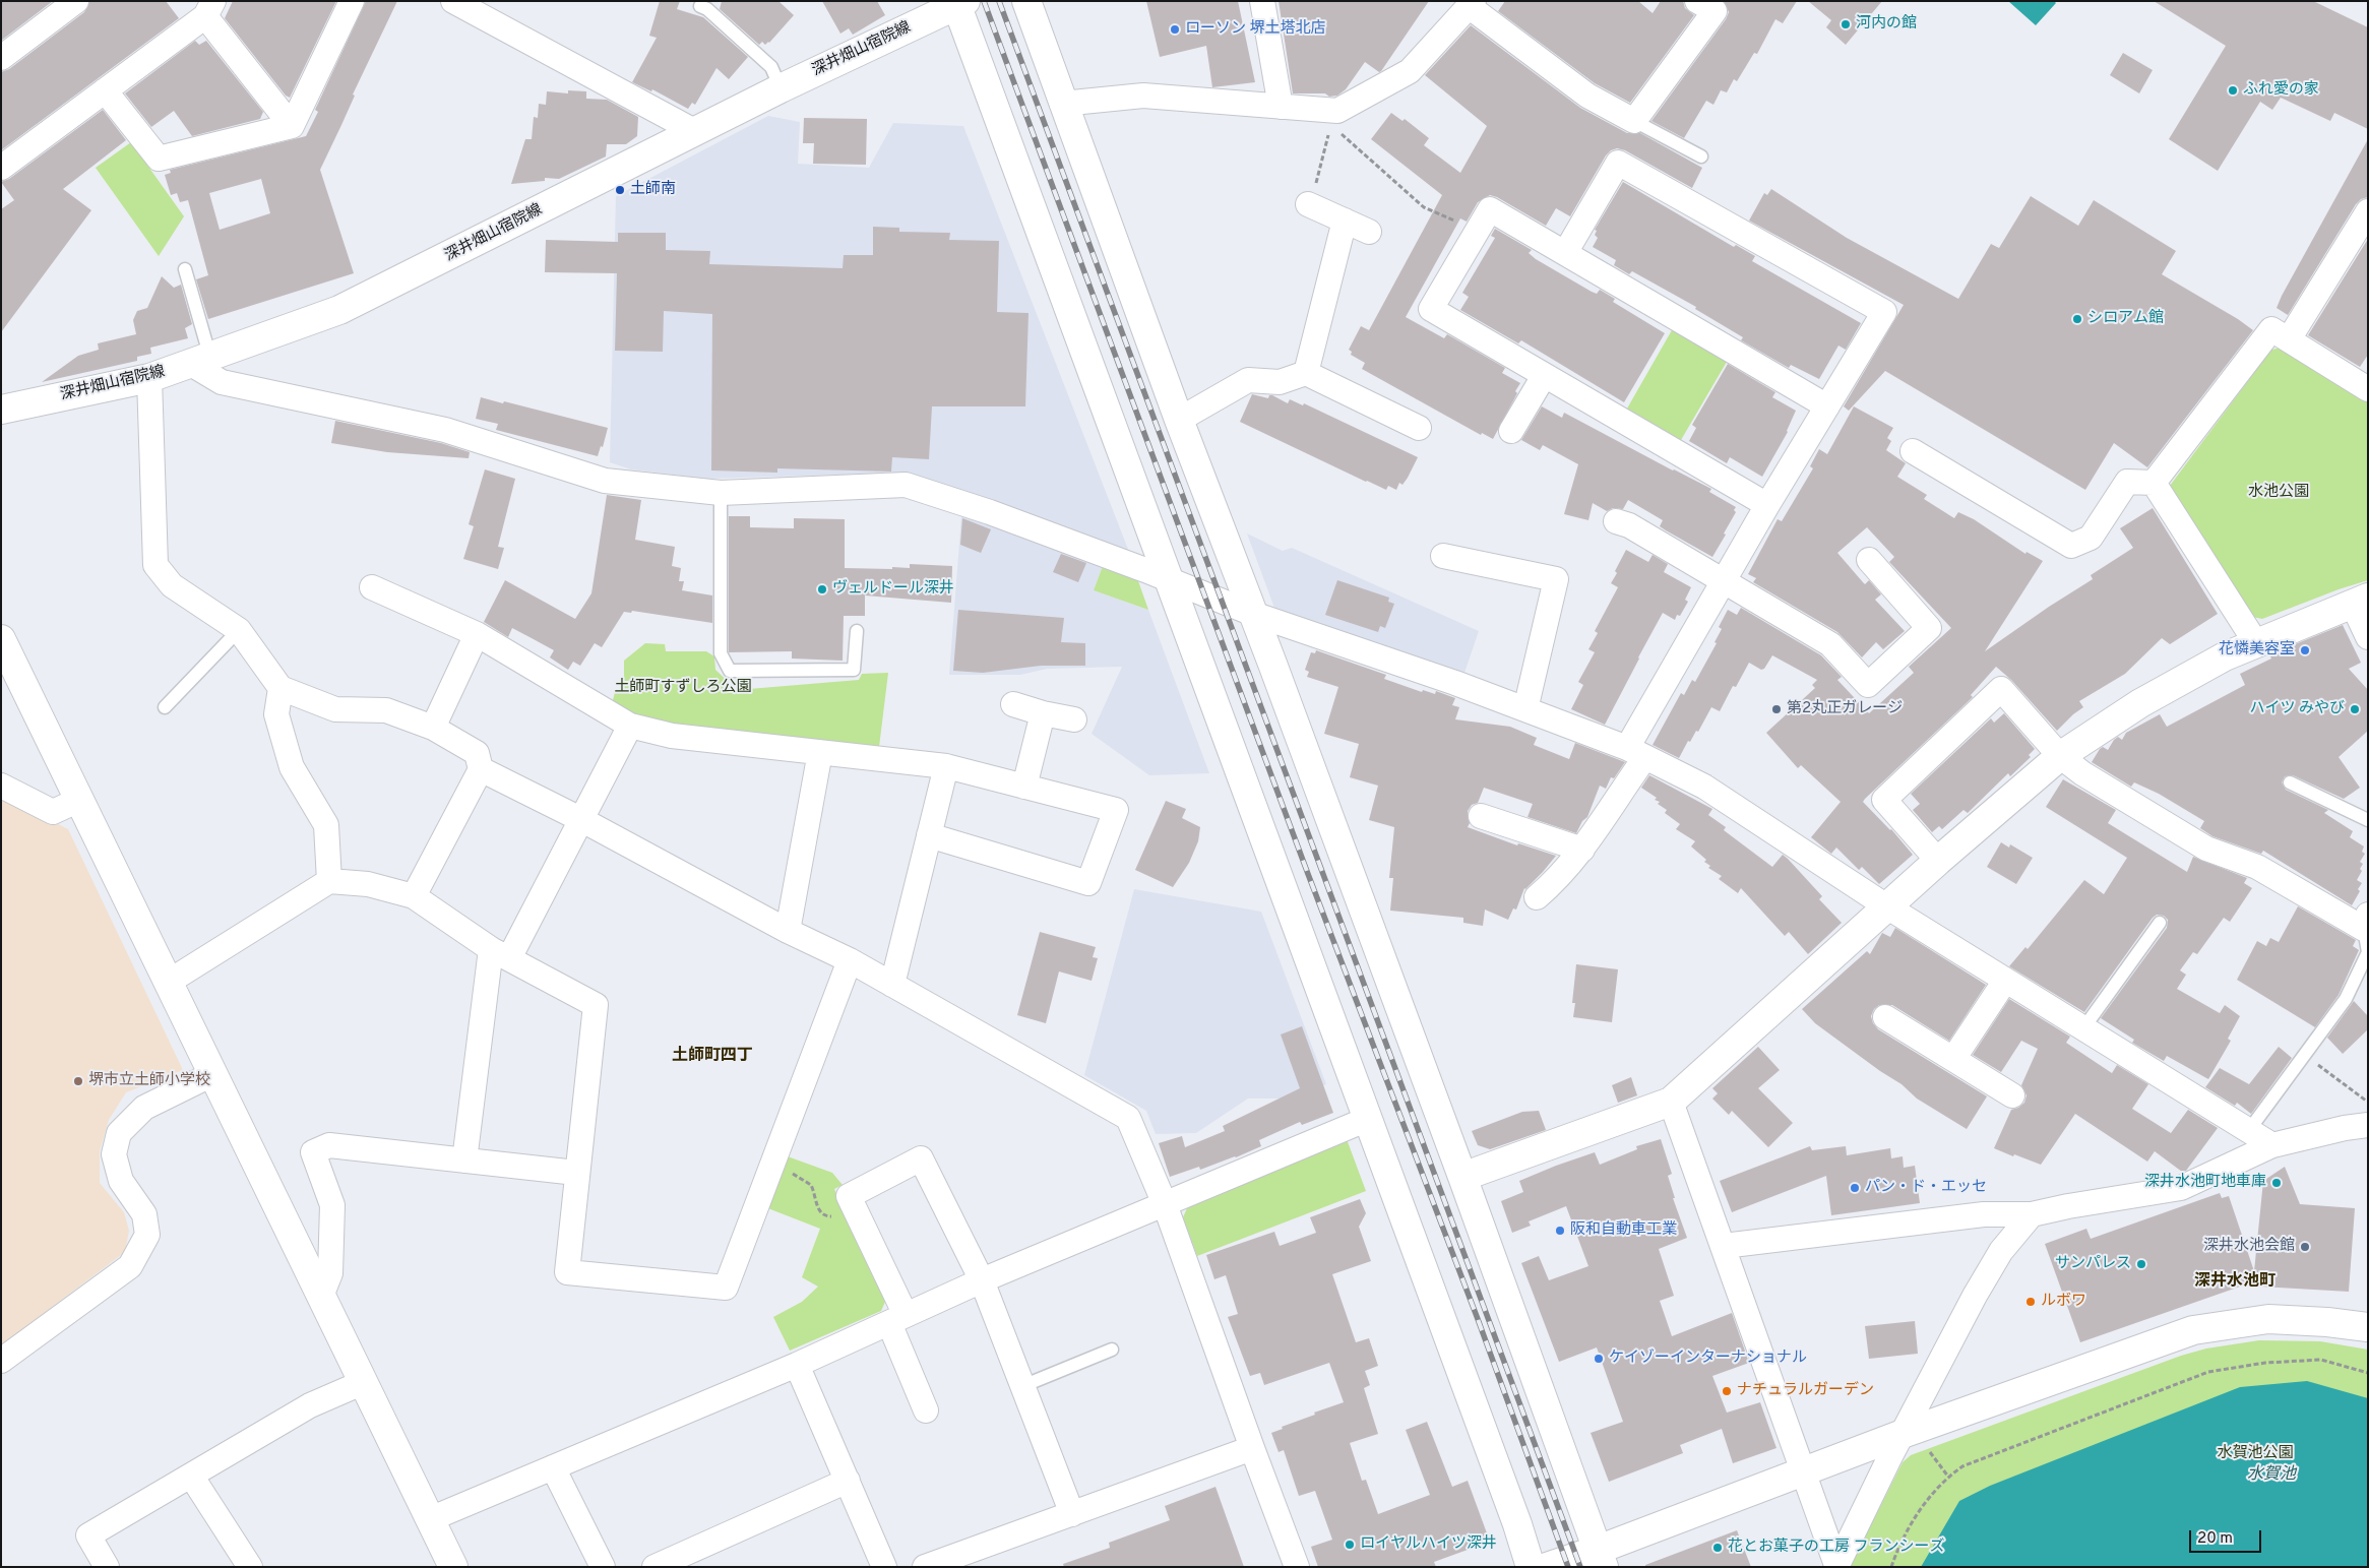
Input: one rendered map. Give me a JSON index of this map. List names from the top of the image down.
{
  "streets": {
    "street": ["深井畑山宿院線"]
  },
  "districts": ["土師町四丁", "深井水池町"],
  "water": ["水賀池"],
  "parks": ["水池公園", "土師町すずしろ公園", "水賀池公園"],
  "places": [
    "河内の館",
    "ローソン 堺土塔北店",
    "ふれ愛の家",
    "土師南",
    "シロアム館",
    "ヴェルドール深井",
    "花憐美容室",
    "第2丸正ガレージ",
    "ハイツ みやび",
    "堺市立土師小学校",
    "深井水池町地車庫",
    "パン・ド・エッセ",
    "阪和自動車工業",
    "深井水池会館",
    "サンパレス",
    "ルボワ",
    "ケイゾーインターナショナル",
    "ナチュラルガーデン",
    "ロイヤルハイツ深井",
    "花とお菓子の工房 フランシーズ"
  ],
  "scale_bar": "20 m"
}
